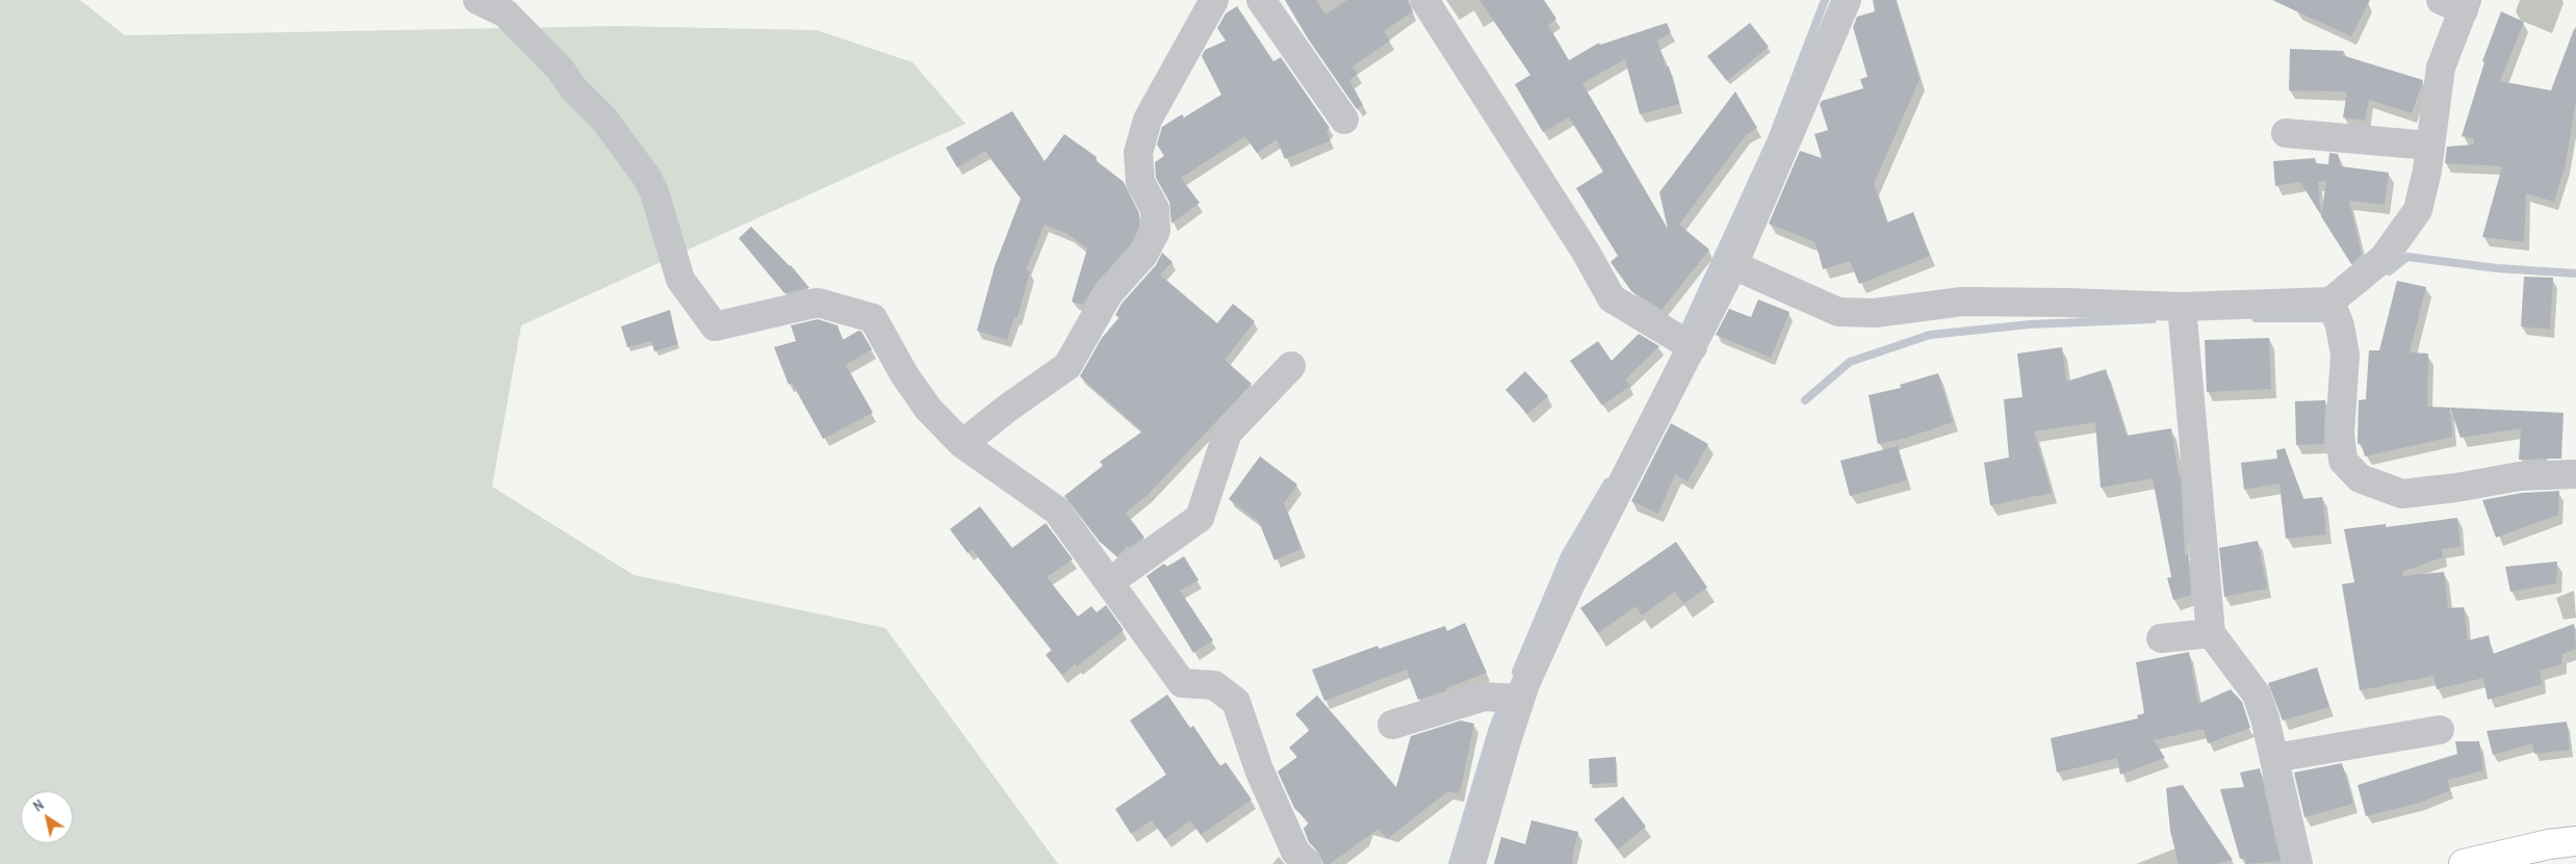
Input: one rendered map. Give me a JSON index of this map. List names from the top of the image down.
{
  "north": "top left"
}
